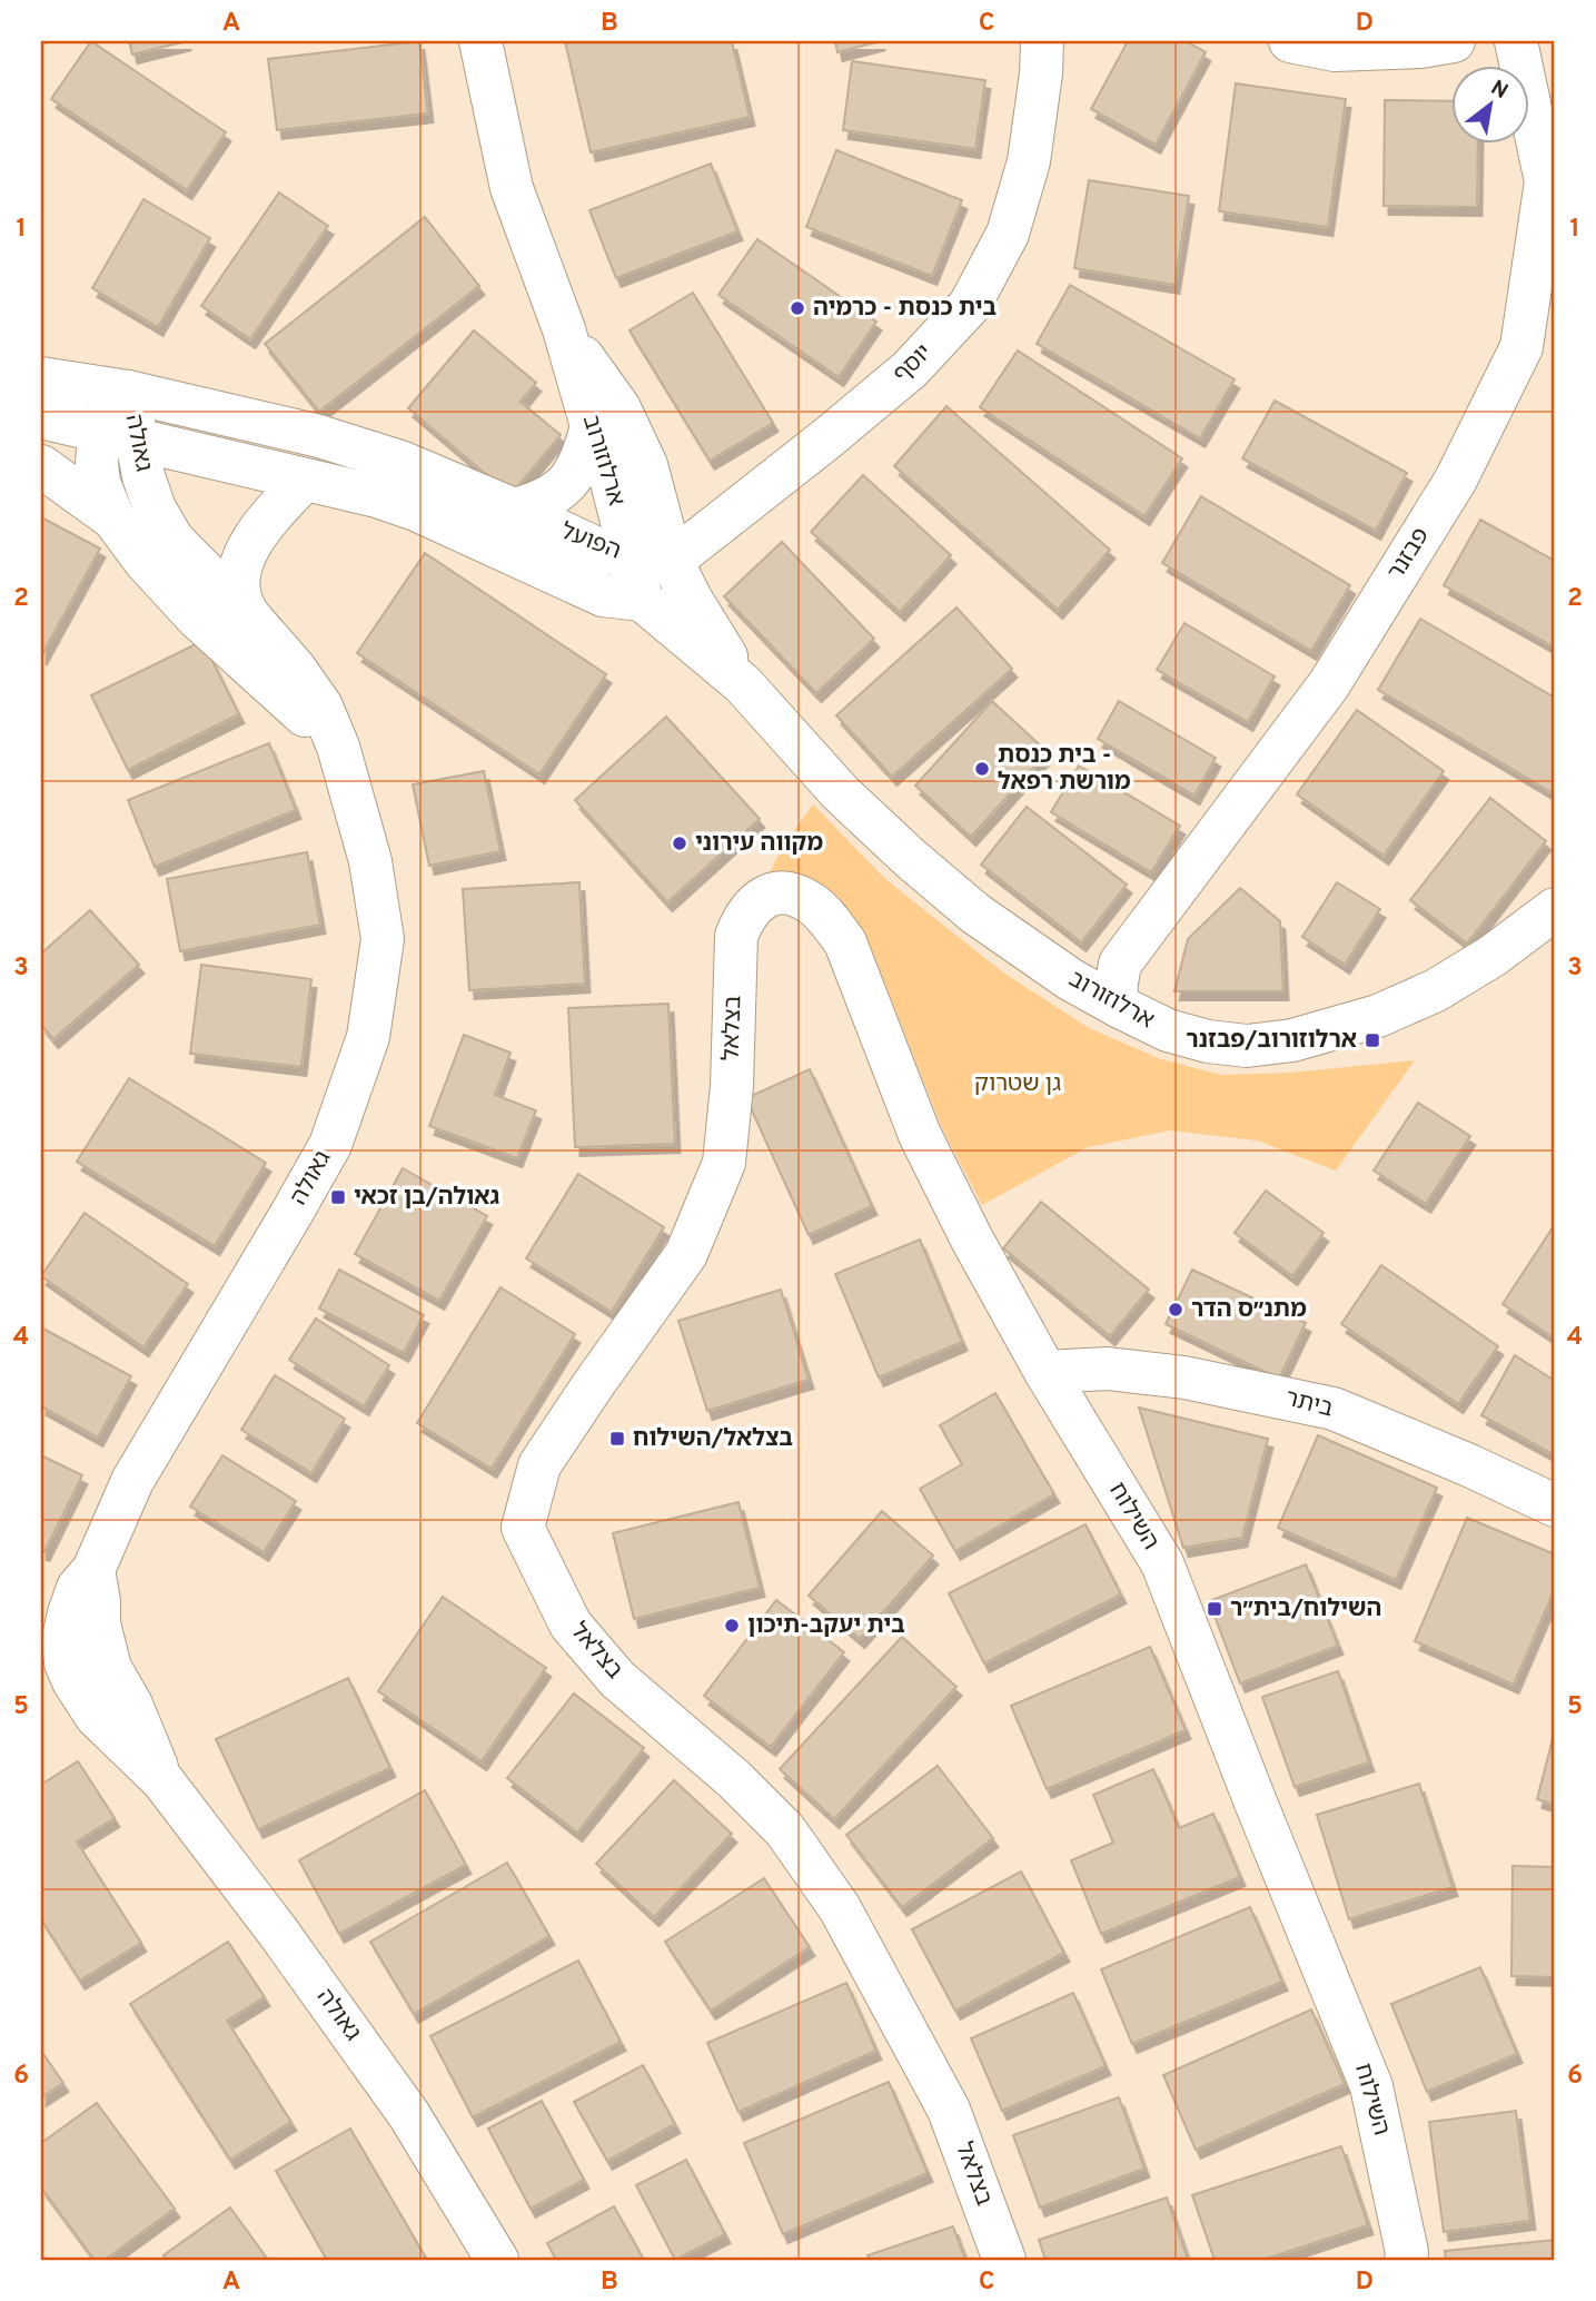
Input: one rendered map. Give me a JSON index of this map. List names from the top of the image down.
{
  "streets": {
    "street": [
      "יוסף",
      "גאולה",
      "ארלוזורוב",
      "הפועל",
      "פבזנר",
      "בצלאל",
      "ביתר",
      "השילוח"
    ]
  },
  "crossings": [
    ["יוסף", "ארלוזורוב"],
    ["יוסף", "הפועל"],
    ["גאולה", "הפועל"],
    ["ארלוזורוב", "הפועל"],
    ["ארלוזורוב", "פבזנר"],
    ["בצלאל", "השילוח"],
    ["ביתר", "השילוח"]
  ],
  "parks": ["גן שטרוק"],
  "places": {
    "other": [
      "בית כנסת - כרמיה",
      "בית כנסת - מורשת רפאל",
      "מקווה עירוני",
      "מתנ״ס הדר",
      "בית יעקב-תיכון"
    ],
    "transit": [
      "ארלוזורוב/פבזנר",
      "גאולה/בן זכאי",
      "בצלאל/השילוח",
      "השילוח/בית״ר"
    ]
  },
  "north": "top right",
  "grid": {
    "columns": [
      "A",
      "B",
      "C",
      "D"
    ],
    "rows": [
      "1",
      "2",
      "3",
      "4",
      "5",
      "6"
    ]
  }
}
